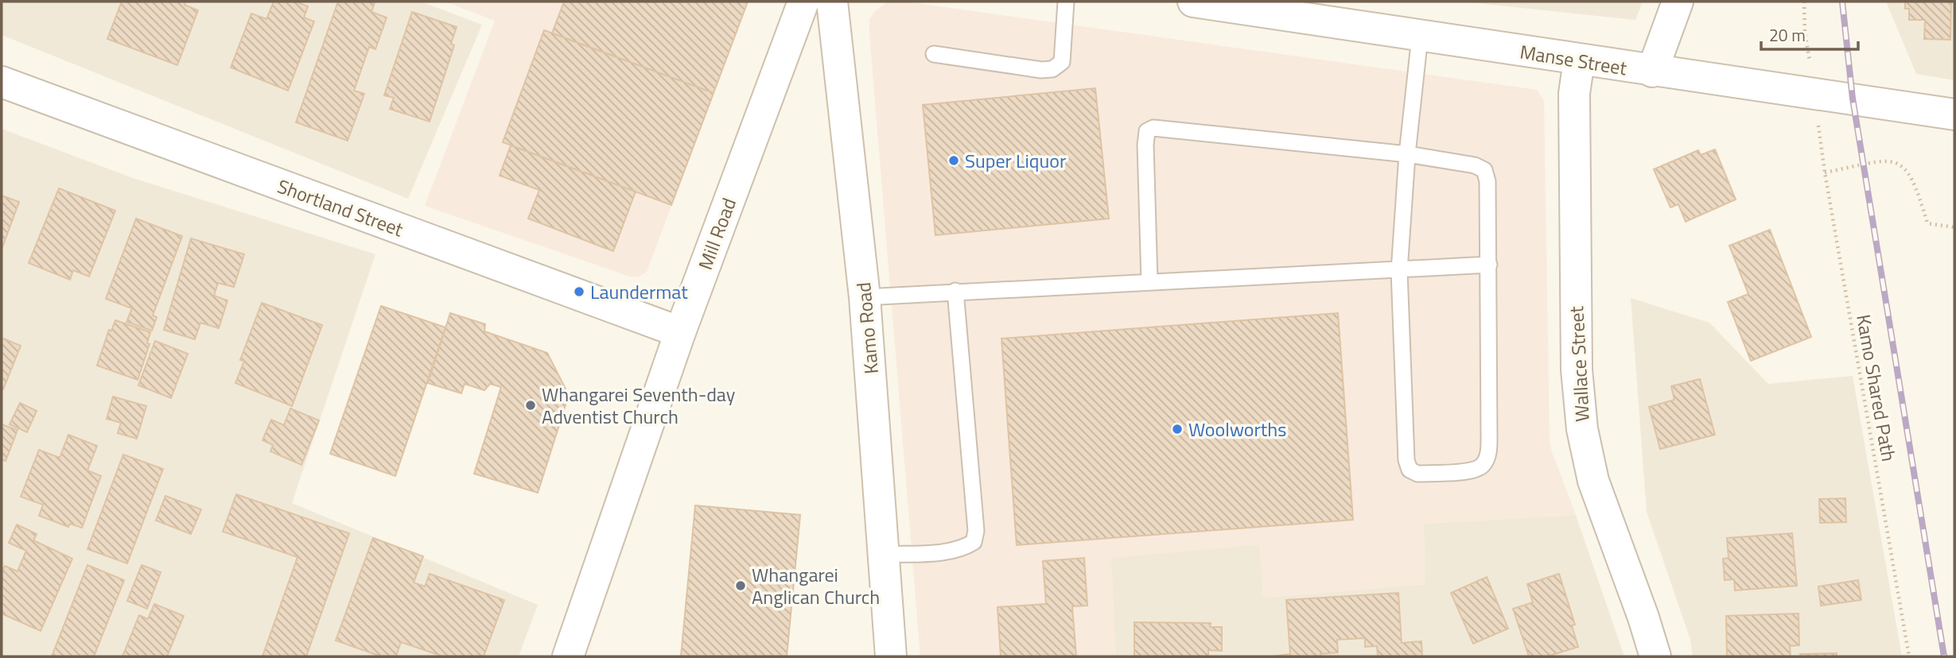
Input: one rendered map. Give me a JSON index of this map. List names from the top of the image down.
{
  "streets": {
    "street": [
      "Manse Street",
      "Shortland Street",
      "Mill Road",
      "Kamo Road",
      "Wallace Street"
    ],
    "path": ["Kamo Shared Path"]
  },
  "crossings": [
    ["Manse Street", "Wallace Street"],
    ["Shortland Street", "Mill Road"]
  ],
  "places": [
    "Super Liquor",
    "Laundermat",
    "Whangarei Seventh-day Adventist Church",
    "Woolworths",
    "Whangarei Anglican Church"
  ],
  "scale_bar": "20 m"
}
